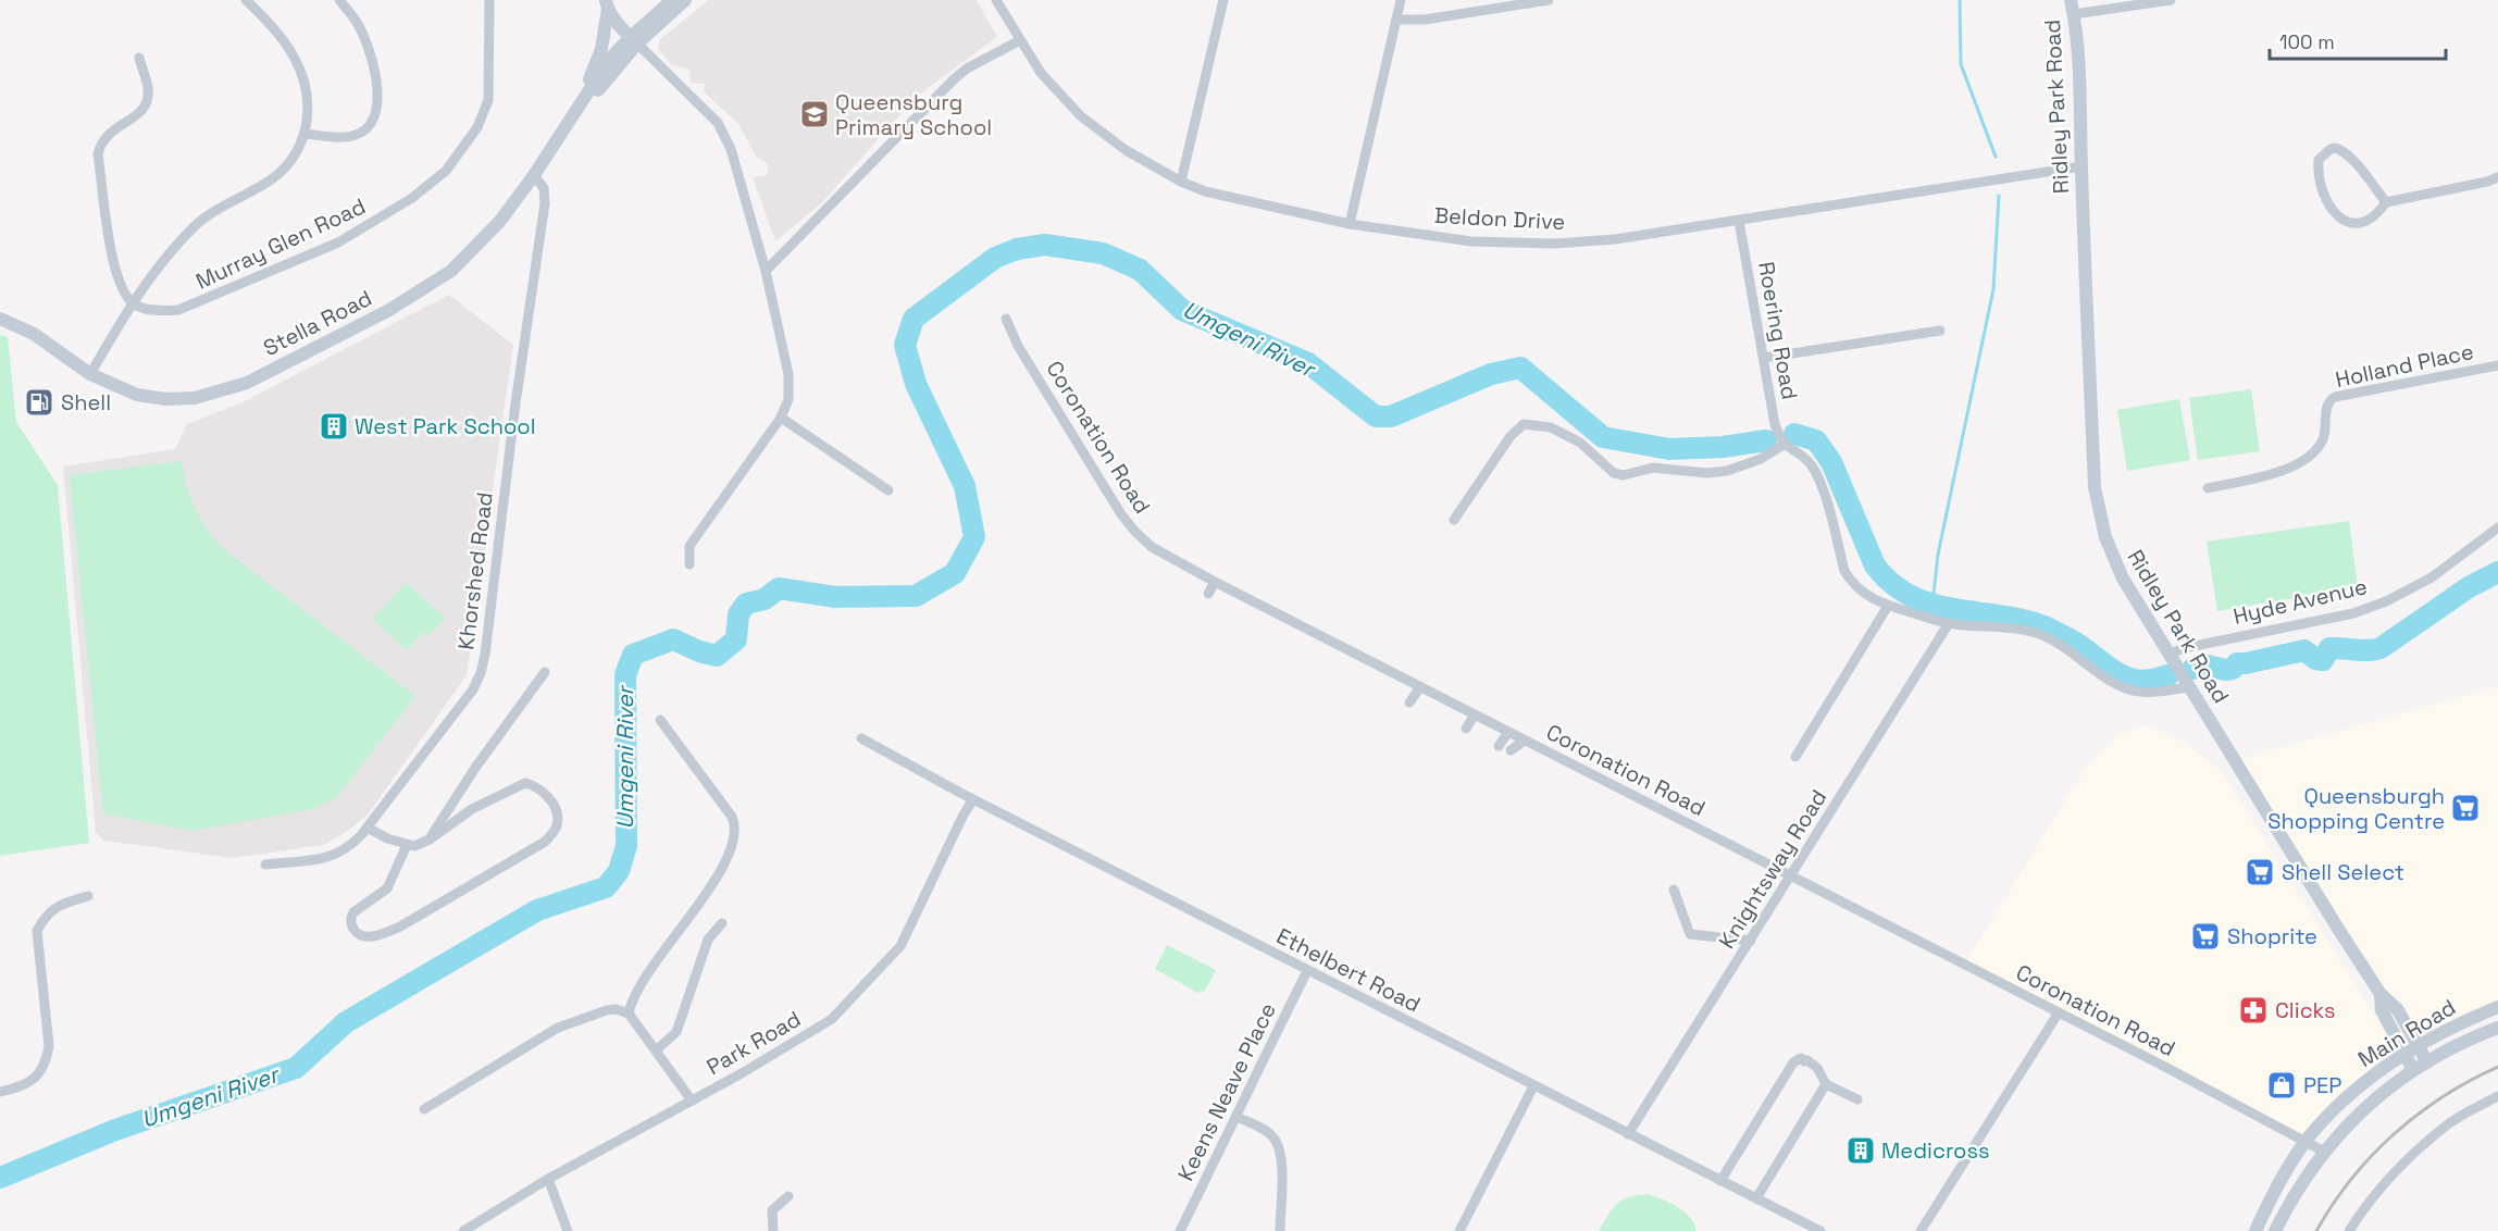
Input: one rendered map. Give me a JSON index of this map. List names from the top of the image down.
{
  "streets": {
    "main road": ["Ridley Park Road", "Stella Road", "Main Road"],
    "street": [
      "Beldon Drive",
      "Murray Glen Road",
      "Roering Road",
      "Holland Place",
      "Coronation Road",
      "Khorshed Road",
      "Hyde Avenue",
      "Knightsway Road",
      "Ethelbert Road",
      "Park Road",
      "Keens Neave Place"
    ]
  },
  "crossings": [
    ["Ridley Park Road", "Beldon Drive"],
    ["Ridley Park Road", "Hyde Avenue"],
    ["Ridley Park Road", "Main Road"],
    ["Beldon Drive", "Roering Road"],
    ["Stella Road", "Khorshed Road"],
    ["Coronation Road", "Knightsway Road"],
    ["Coronation Road", "Main Road"],
    ["Knightsway Road", "Ethelbert Road"],
    ["Ethelbert Road", "Park Road"],
    ["Ethelbert Road", "Keens Neave Place"]
  ],
  "water": ["Umgeni River"],
  "places": {
    "school or university": ["Queensburg Primary School"],
    "fuel station": ["Shell"],
    "building": ["West Park School", "Medicross"],
    "supermarket": ["Queensburgh Shopping Centre", "Shell Select", "Shoprite"],
    "pharmacy": ["Clicks"],
    "shop": ["PEP"]
  },
  "scale_bar": "100 m"
}
